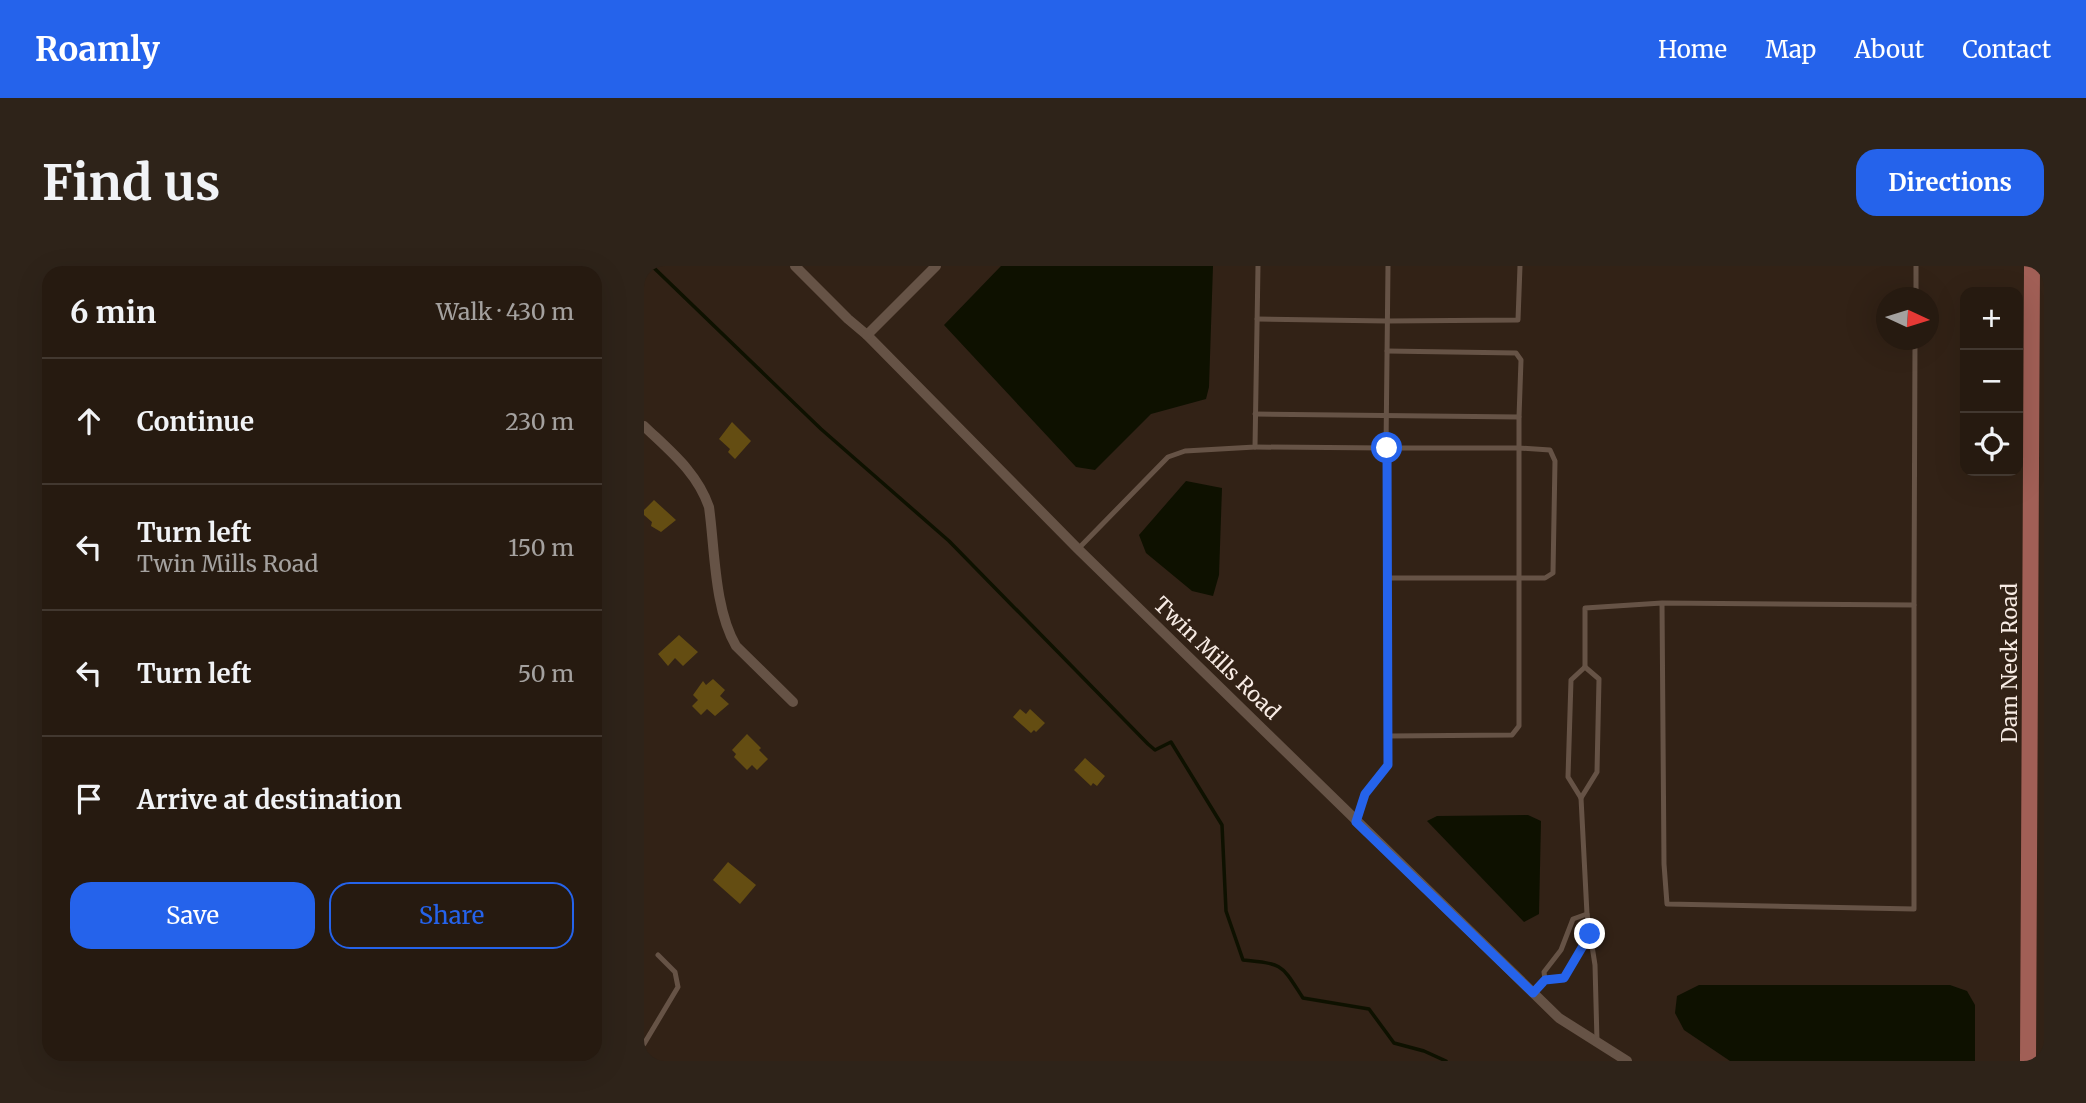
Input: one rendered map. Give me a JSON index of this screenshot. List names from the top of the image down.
{
  "streets": {
    "main road": ["Dam Neck Road"],
    "street": ["Twin Mills Road"]
  },
  "north": "right",
  "page": {
    "header": "Roamly",
    "nav": [
      "Home",
      "Map",
      "About",
      "Contact"
    ],
    "buttons": [
      "Directions",
      ["Save", "Share"]
    ],
    "title": "Find us",
    "heading": ["6 min", "Walk · 430 m"],
    "map_buttons": ["+", "−"],
    "list": [
      ["Continue", "230 m"],
      ["Turn left", "Twin Mills Road", "150 m"],
      ["Turn left", "50 m"],
      "Arrive at destination"
    ]
  }
}
